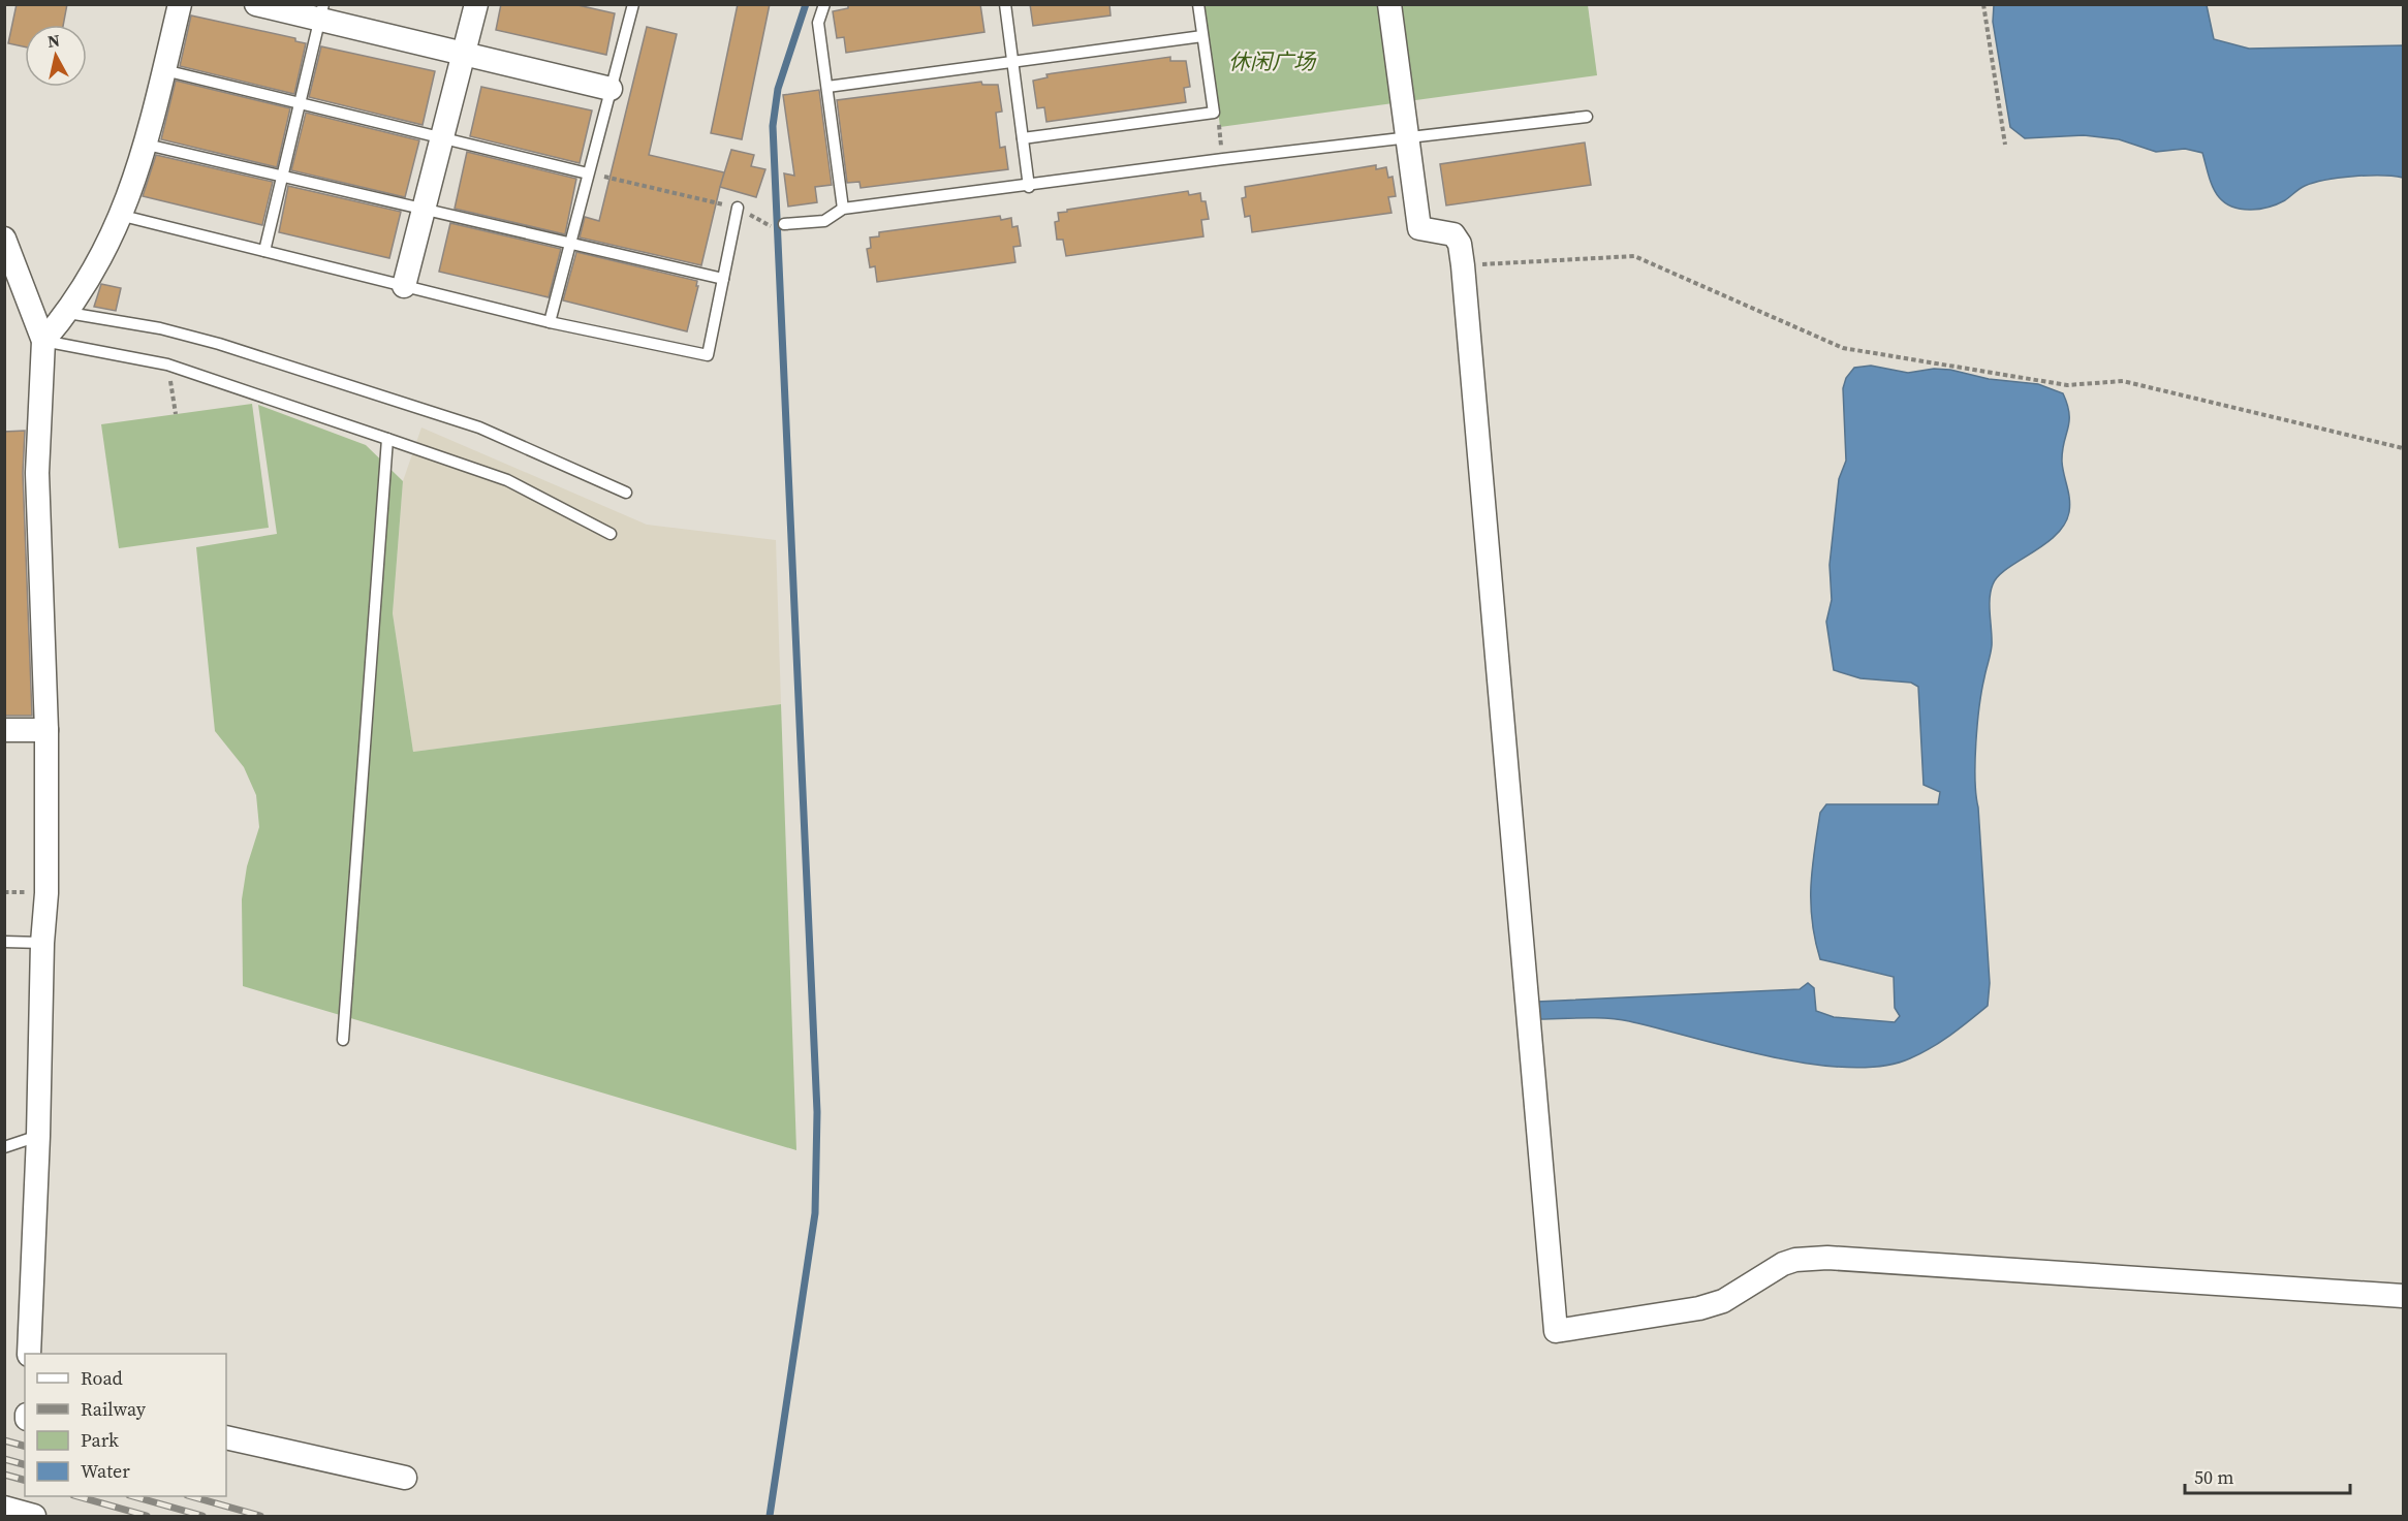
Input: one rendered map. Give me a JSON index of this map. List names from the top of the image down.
{
  "parks": ["休闲广场"],
  "legend": [
    "Road",
    "Railway",
    "Park",
    "Water"
  ],
  "scale_bar": "50 m",
  "north": "top"
}
